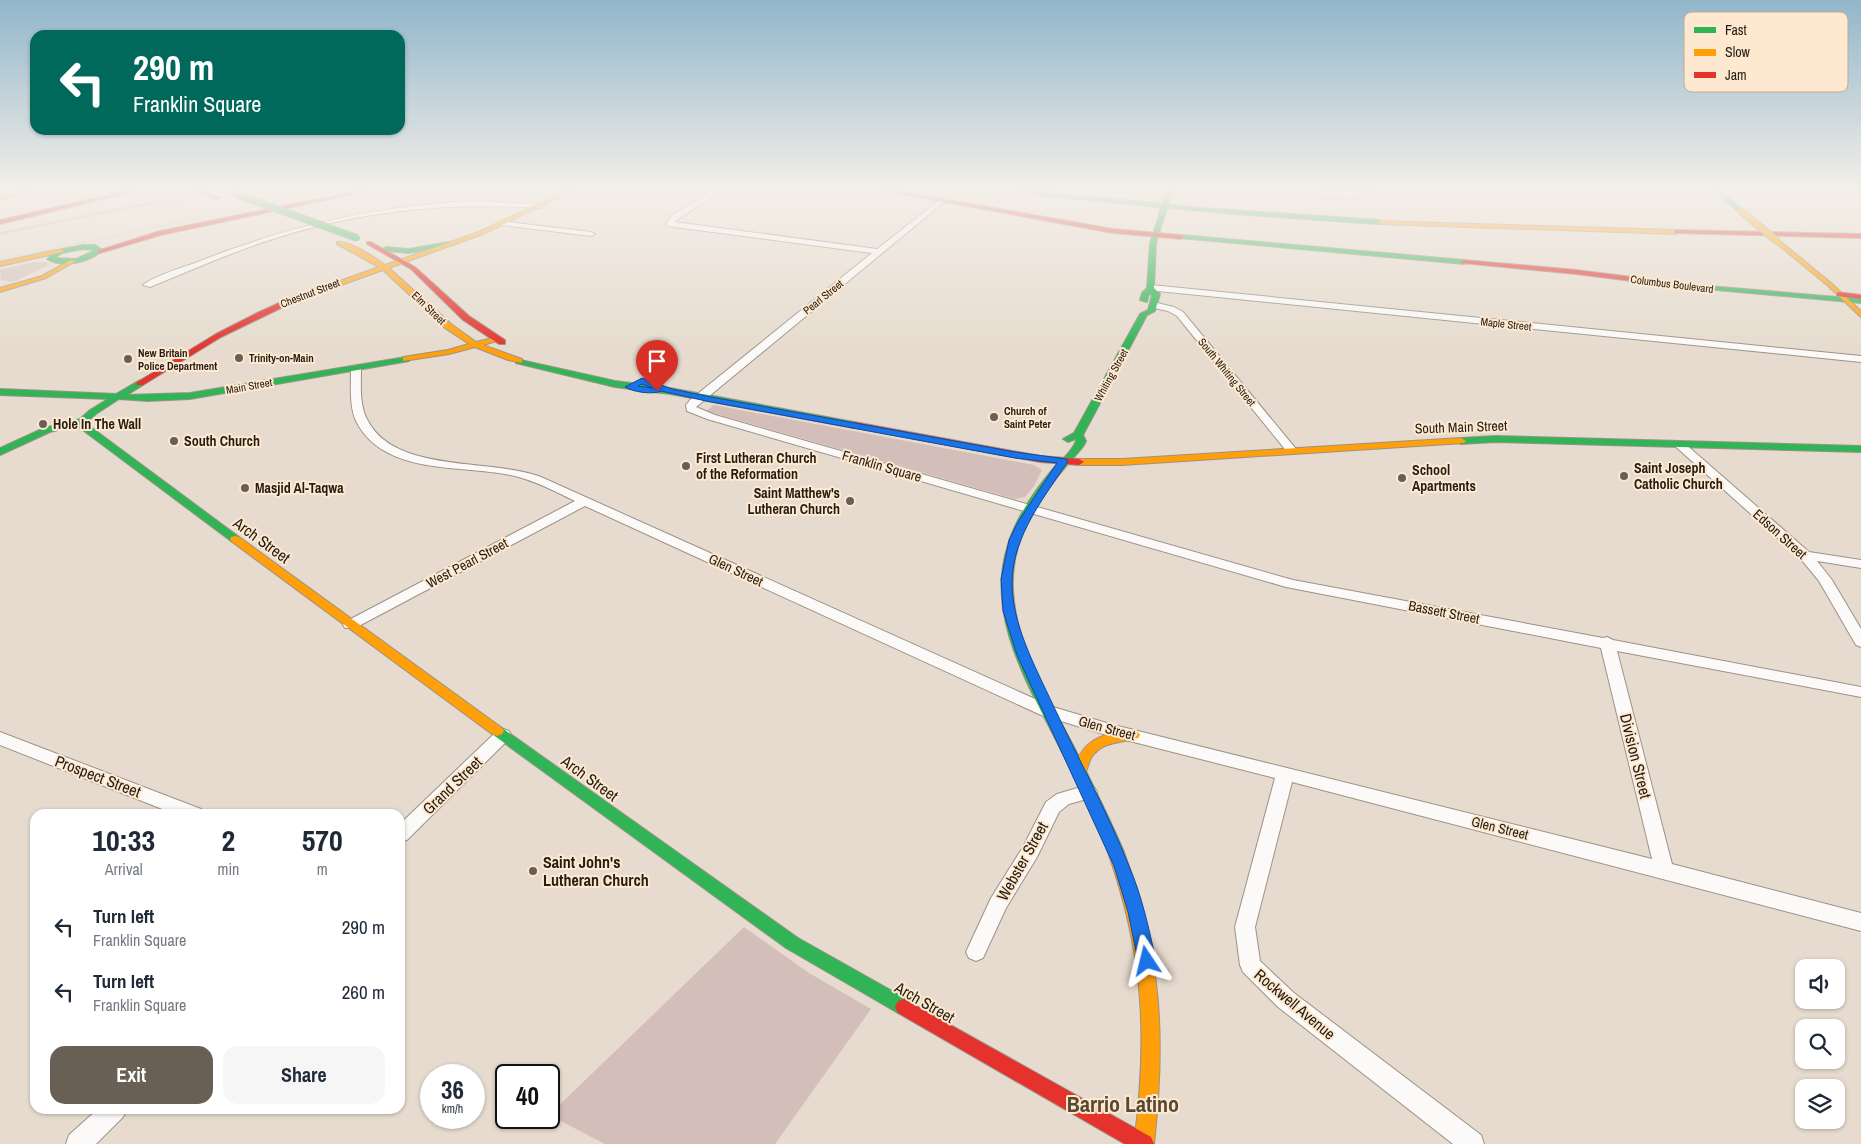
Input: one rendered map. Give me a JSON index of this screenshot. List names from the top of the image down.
{
  "streets": {
    "main road": [
      "Columbus Boulevard",
      "Chestnut Street",
      "Elm Street",
      "Whiting Street",
      "Main Street",
      "South Main Street",
      "Arch Street"
    ],
    "street": [
      "Pearl Street",
      "Maple Street",
      "South Whiting Street",
      "Franklin Square",
      "Edson Street",
      "West Pearl Street",
      "Glen Street",
      "Bassett Street",
      "Division Street",
      "Prospect Street",
      "Grand Street",
      "Webster Street",
      "Rockwell Avenue"
    ]
  },
  "crossings": [
    ["Chestnut Street", "Elm Street"],
    ["Chestnut Street", "Main Street"],
    ["Pearl Street", "Franklin Square"],
    ["Elm Street", "Main Street"],
    ["Maple Street", "Whiting Street"],
    ["South Whiting Street", "Whiting Street"],
    ["South Whiting Street", "South Main Street"],
    ["Whiting Street", "South Main Street"],
    ["Main Street", "Glen Street"],
    ["South Main Street", "Edson Street"],
    ["Franklin Square", "Bassett Street"],
    ["Arch Street", "West Pearl Street"],
    ["Arch Street", "Grand Street"],
    ["West Pearl Street", "Glen Street"],
    ["Glen Street", "Division Street"],
    ["Glen Street", "Rockwell Avenue"],
    ["Bassett Street", "Division Street"]
  ],
  "districts": ["Barrio Latino"],
  "places": [
    "Trinity-on-Main",
    "New Britain Police Department",
    "Church of Saint Peter",
    "Hole In The Wall",
    "South Church",
    "First Lutheran Church of the Reformation",
    "Saint Joseph Catholic Church",
    "School Apartments",
    "Masjid Al-Taqwa",
    "Saint Matthew's Lutheran Church",
    "Saint John's Lutheran Church"
  ],
  "legend": ["Fast", "Slow", "Jam"],
  "page": {
    "turn": ["290 m", "Franklin Square"],
    "eta": [
      "10:33",
      "Arrival",
      "2",
      "min",
      "570",
      "m"
    ],
    "list": [
      {
        "name": "Turn left",
        "note": "Franklin Square",
        "value": "290 m"
      },
      {
        "name": "Turn left",
        "note": "Franklin Square",
        "value": "260 m"
      }
    ],
    "buttons": ["Exit", "Share"],
    "speed": "36 km/h",
    "limit": "40"
  }
}
